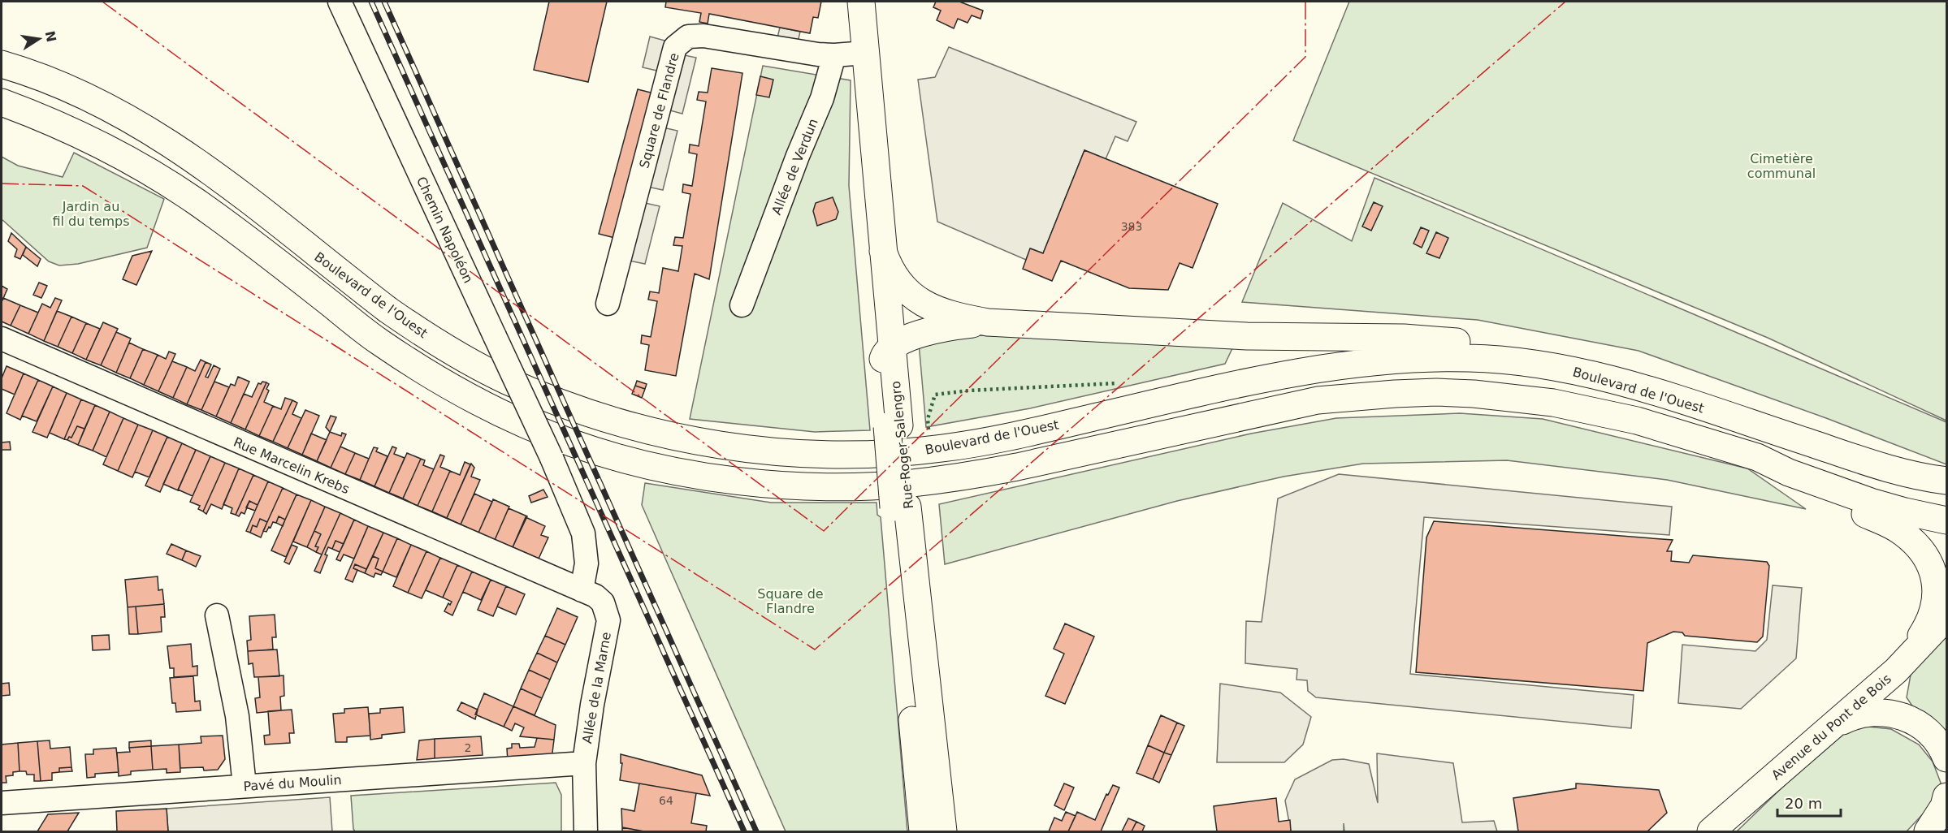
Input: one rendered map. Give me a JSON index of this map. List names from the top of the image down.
{
  "streets": {
    "main road": ["Boulevard de l'Ouest", "Rue Roger Salengro", "Avenue du Pont de Bois"],
    "street": [
      "Square de Flandre",
      "Allée de Verdun",
      "Chemin Napoléon",
      "Rue Marcelin Krebs",
      "Allée de la Marne",
      "Pavé du Moulin"
    ]
  },
  "crossings": [
    ["Square de Flandre", "Allée de Verdun"],
    ["Chemin Napoléon", "Rue Marcelin Krebs"],
    ["Chemin Napoléon", "Allée de la Marne"],
    ["Rue Marcelin Krebs", "Allée de la Marne"],
    ["Allée de la Marne", "Pavé du Moulin"]
  ],
  "parks": ["Cimetière communal", "Jardin au fil du temps", "Square de Flandre"],
  "house_numbers": ["383", "2", "64"],
  "scale_bar": "20 m",
  "north": "right"
}
